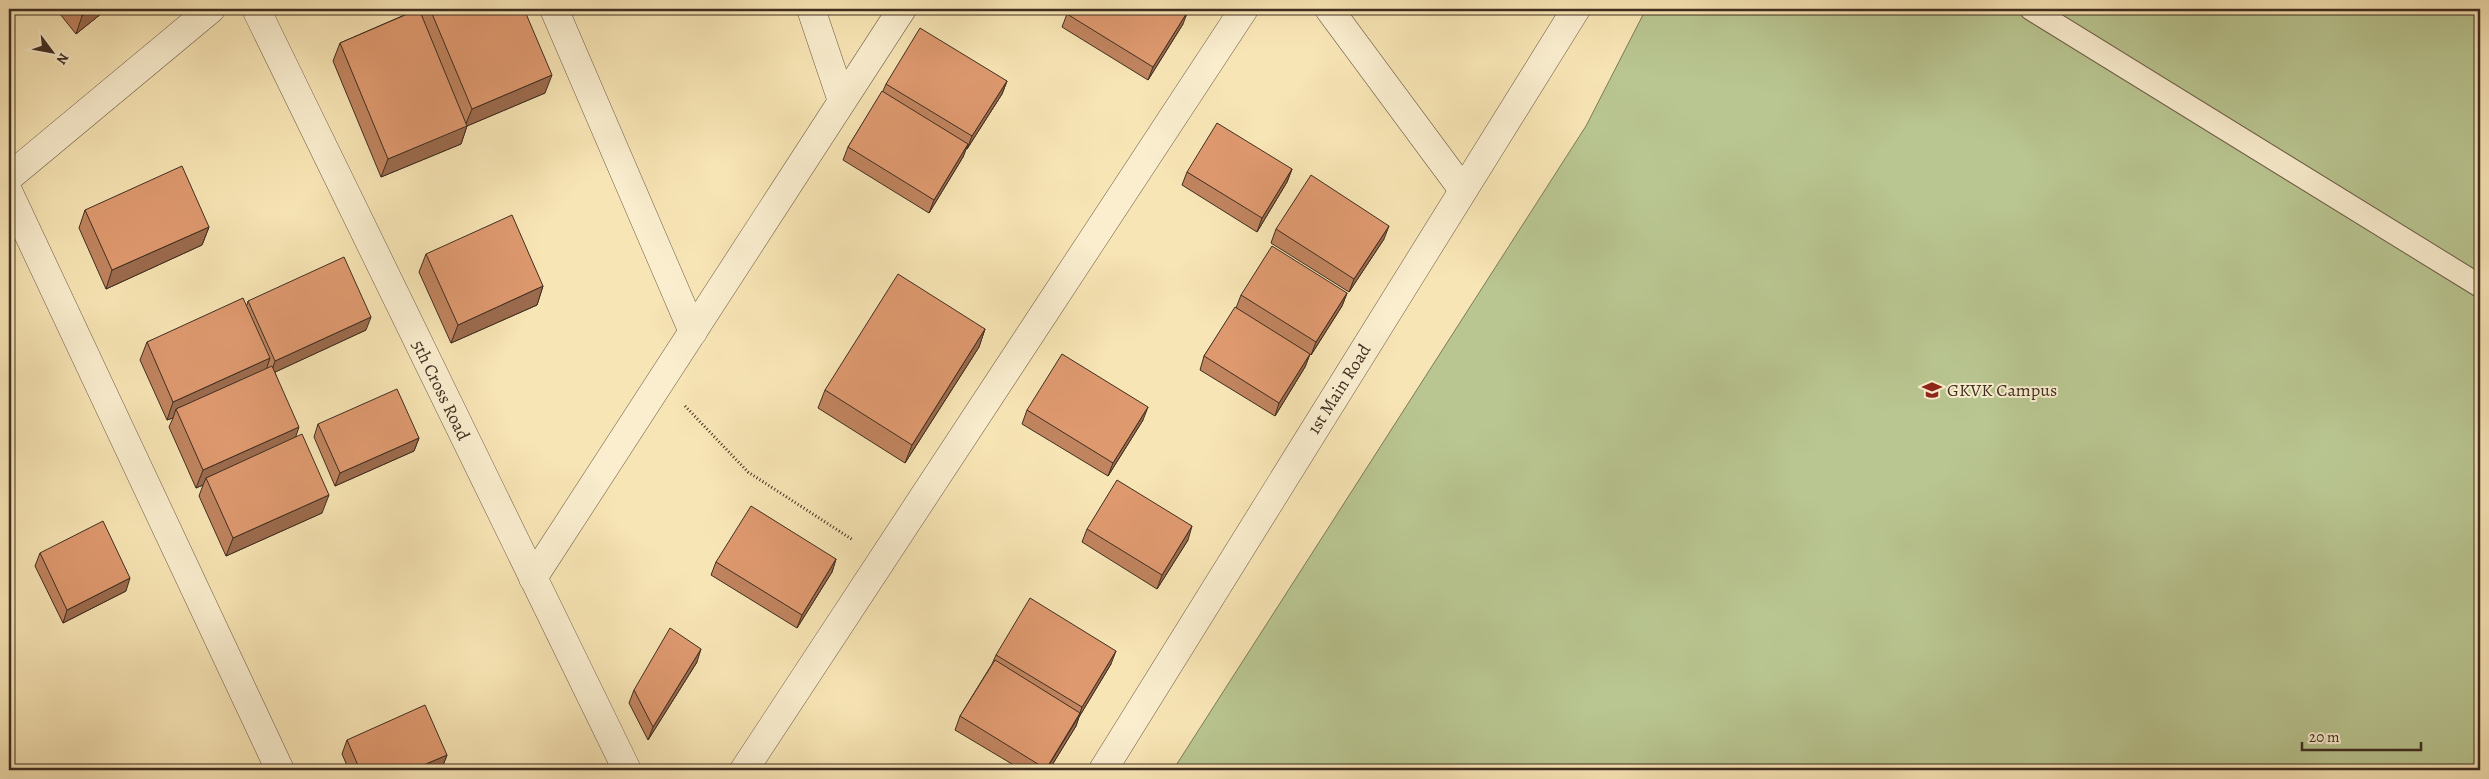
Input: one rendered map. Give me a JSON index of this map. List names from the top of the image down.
{
  "streets": {
    "street": ["1st Main Road", "5th Cross Road"]
  },
  "places": {
    "school or university": ["GKVK Campus"]
  },
  "scale_bar": "20 m",
  "north": "bottom right"
}
